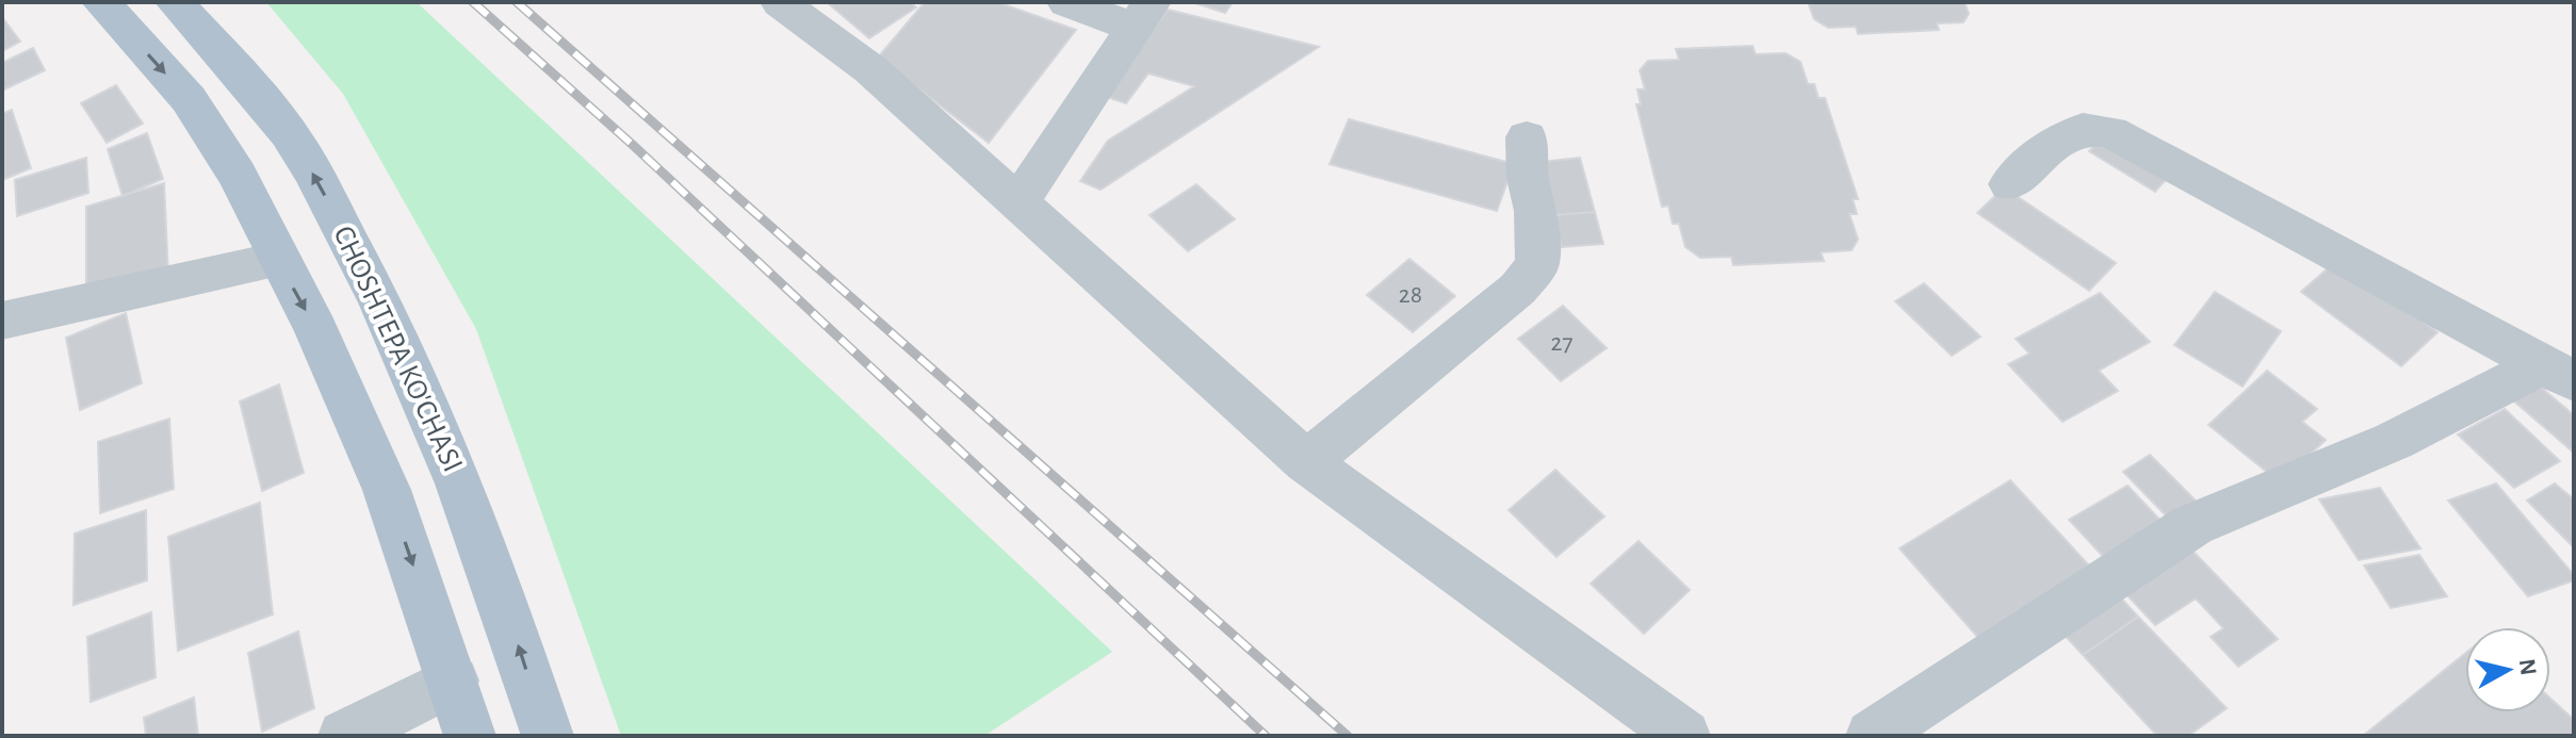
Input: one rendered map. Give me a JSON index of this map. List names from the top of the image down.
{
  "streets": {
    "main road": ["CHOSHTEPA KO'CHASI"]
  },
  "house_numbers": ["28", "27"],
  "north": "right"
}
